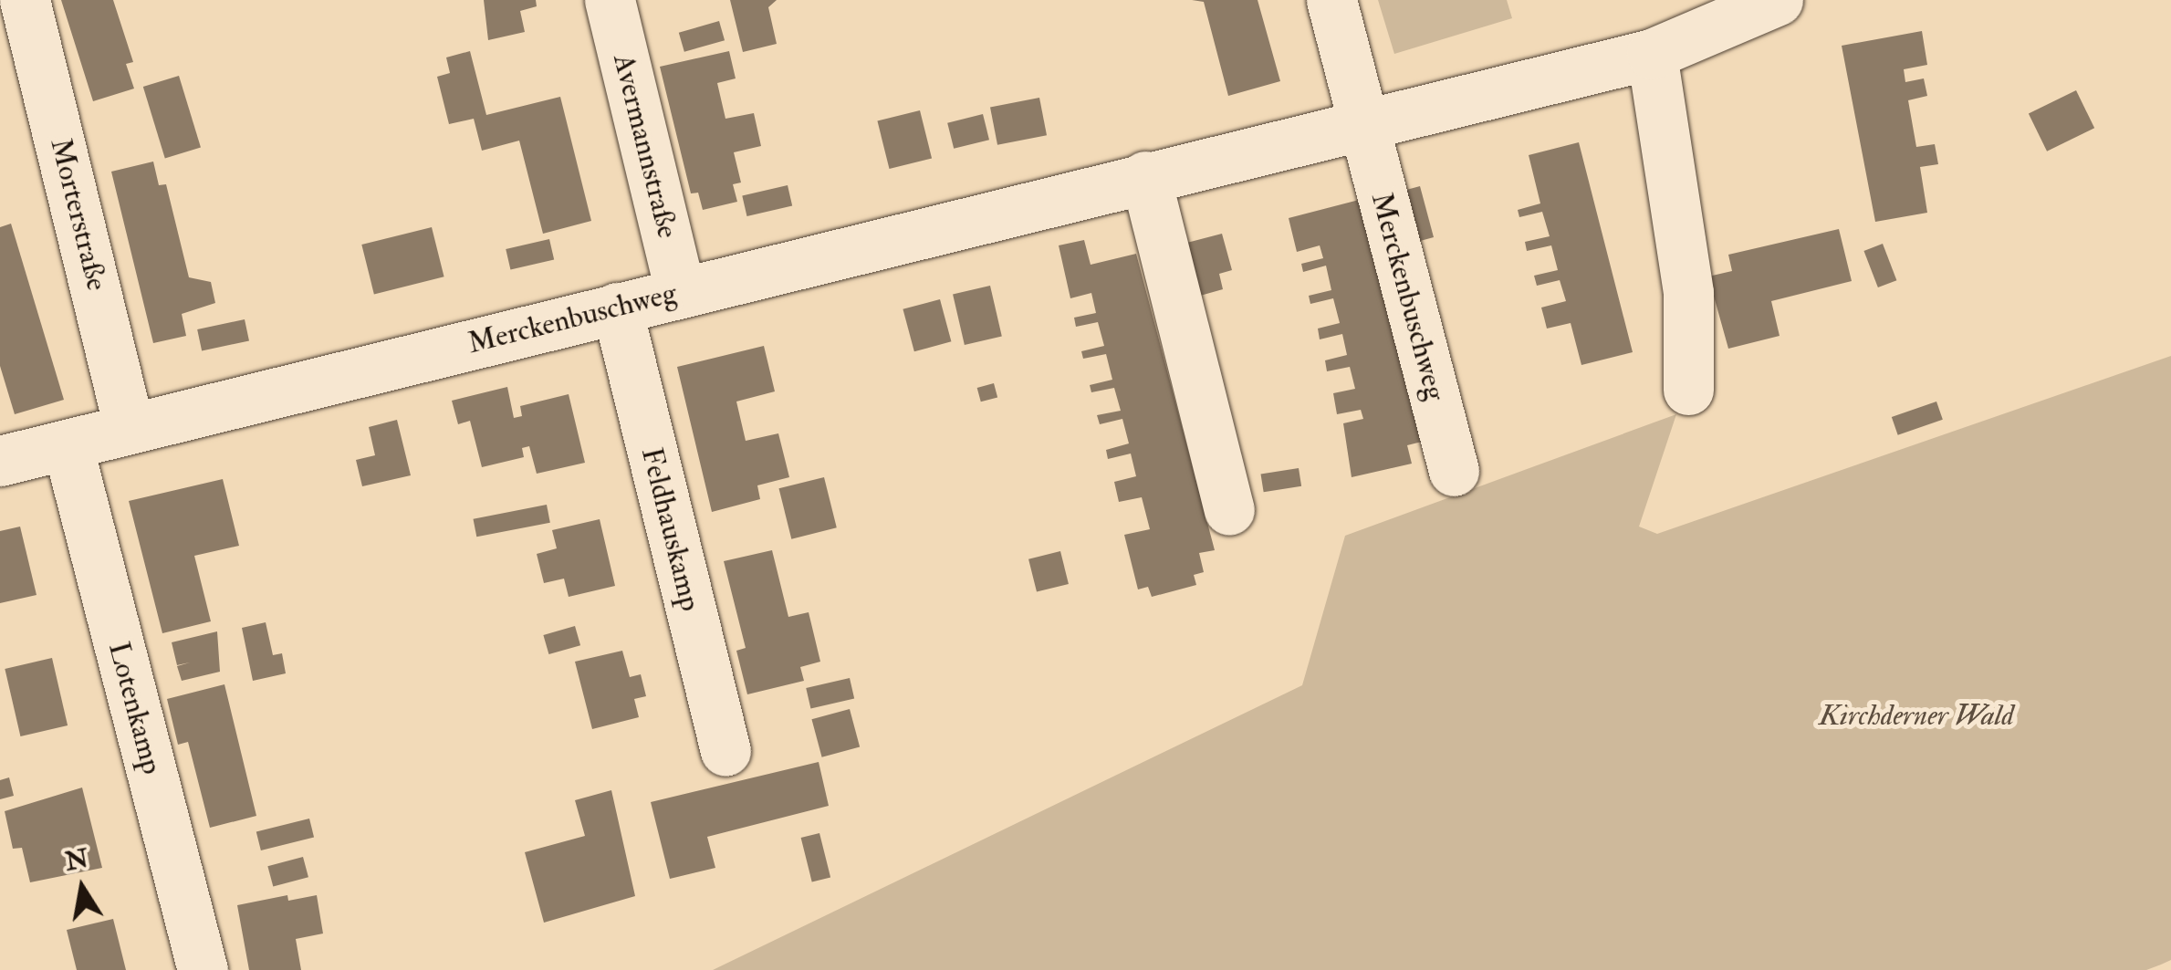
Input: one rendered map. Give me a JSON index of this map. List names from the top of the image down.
{
  "streets": {
    "street": [
      "Avermannstraße",
      "Morterstraße",
      "Merckenbuschweg",
      "Feldhauskamp",
      "Lotenkamp"
    ]
  },
  "crossings": [
    ["Avermannstraße", "Merckenbuschweg"],
    ["Morterstraße", "Merckenbuschweg"],
    ["Merckenbuschweg", "Feldhauskamp"],
    ["Merckenbuschweg", "Lotenkamp"]
  ],
  "parks": ["Kirchderner Wald"],
  "north": "top"
}
